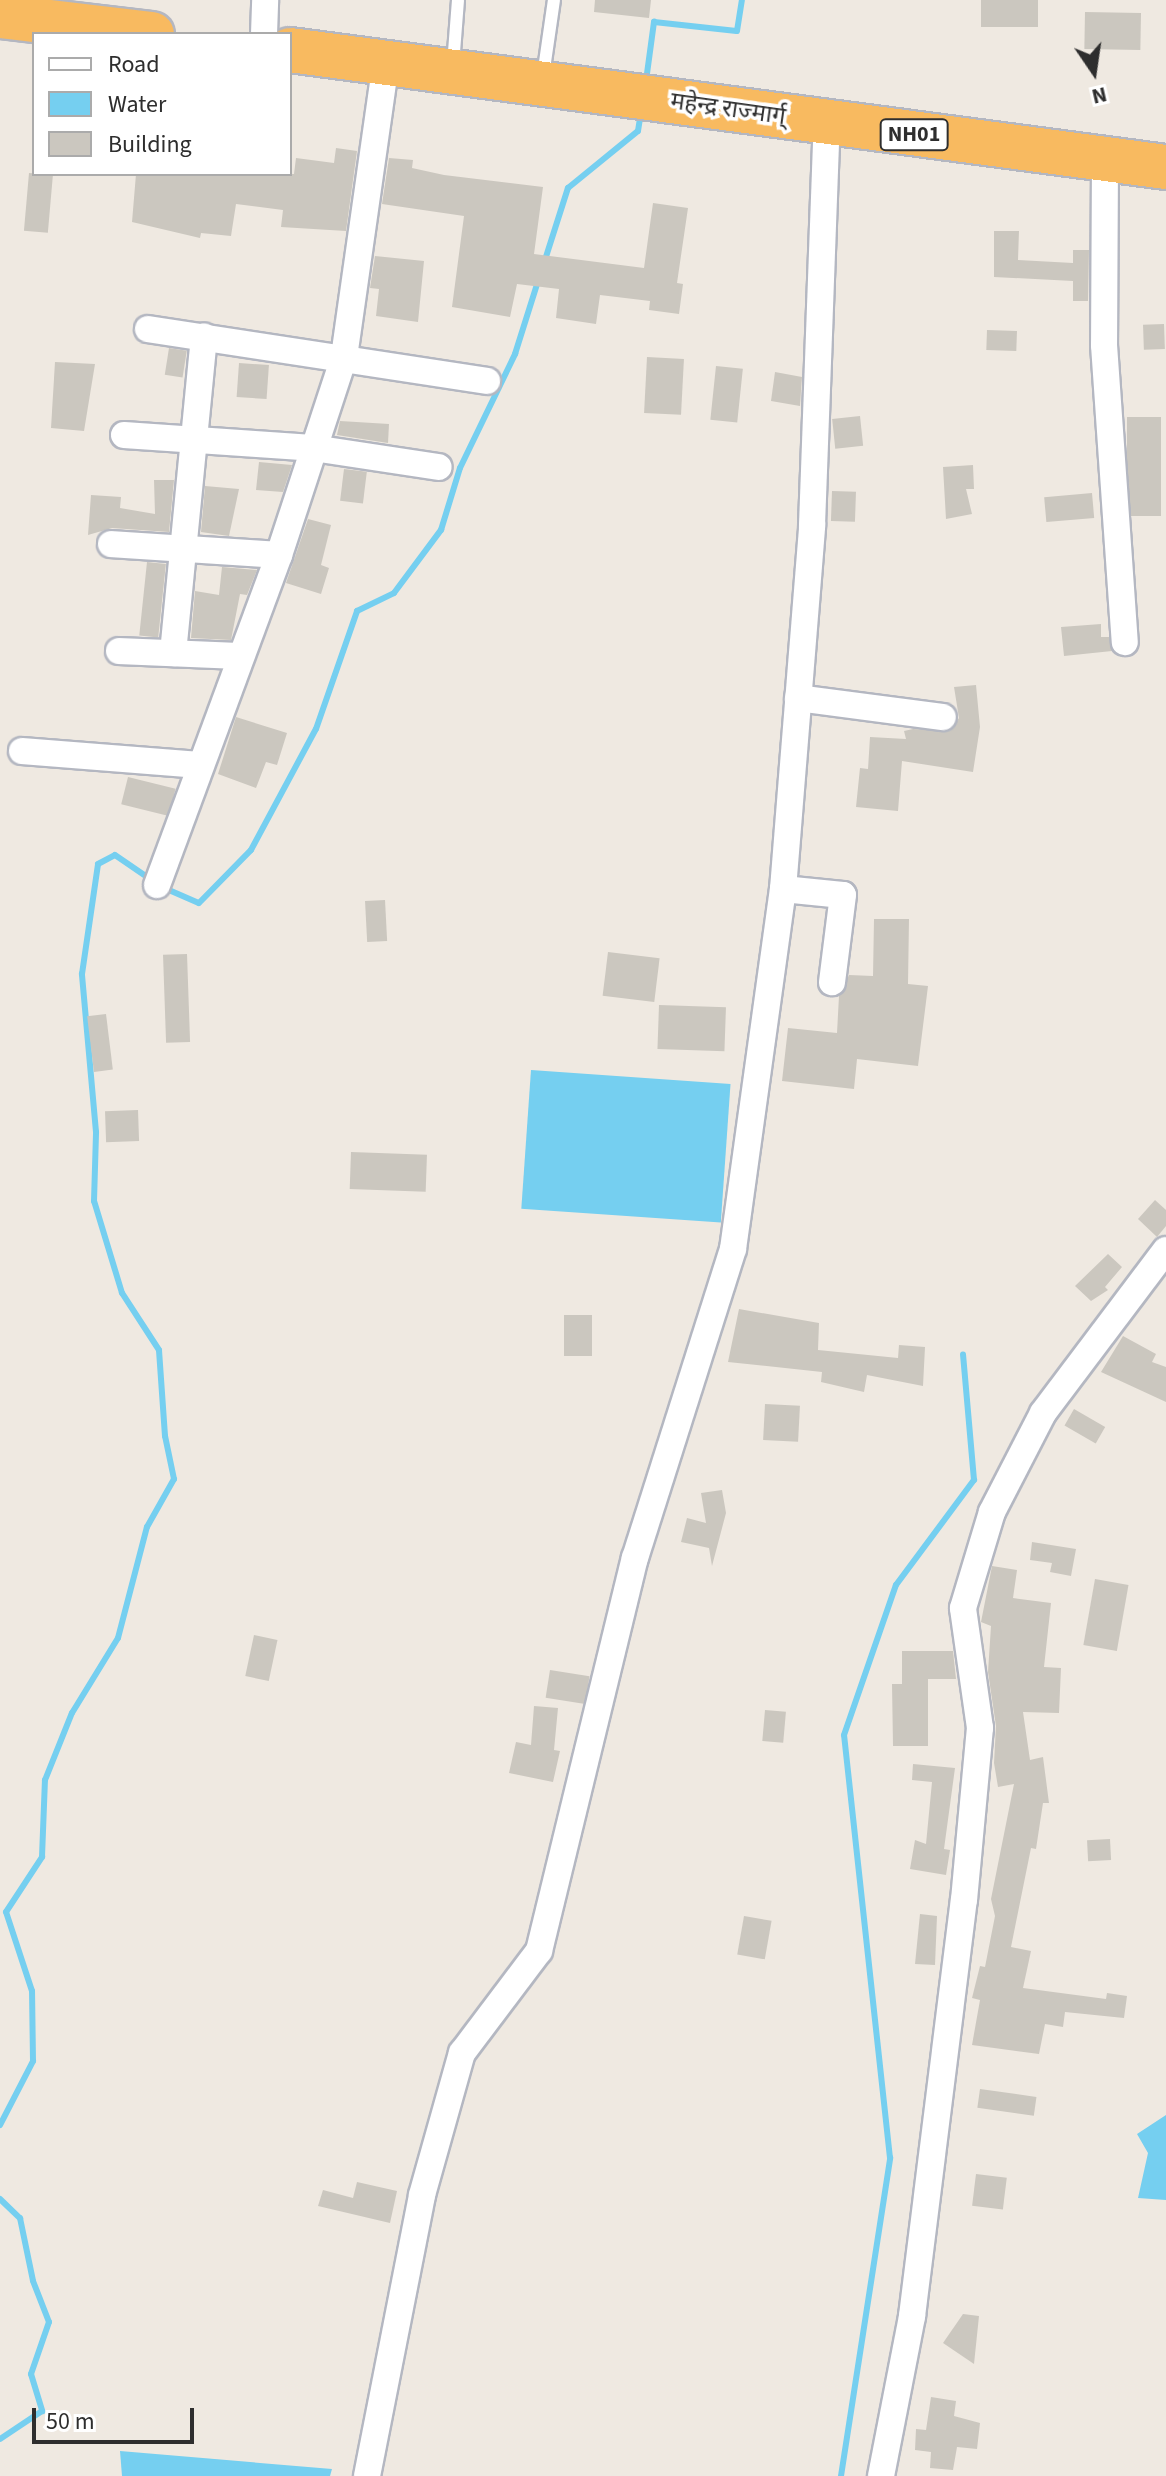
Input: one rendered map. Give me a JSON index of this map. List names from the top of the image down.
{
  "streets": {
    "highway": ["महेन्द्र राज्मार्ग्", "NH01"]
  },
  "legend": ["Road", "Water", "Building"],
  "scale_bar": "50 m",
  "north": "bottom"
}
